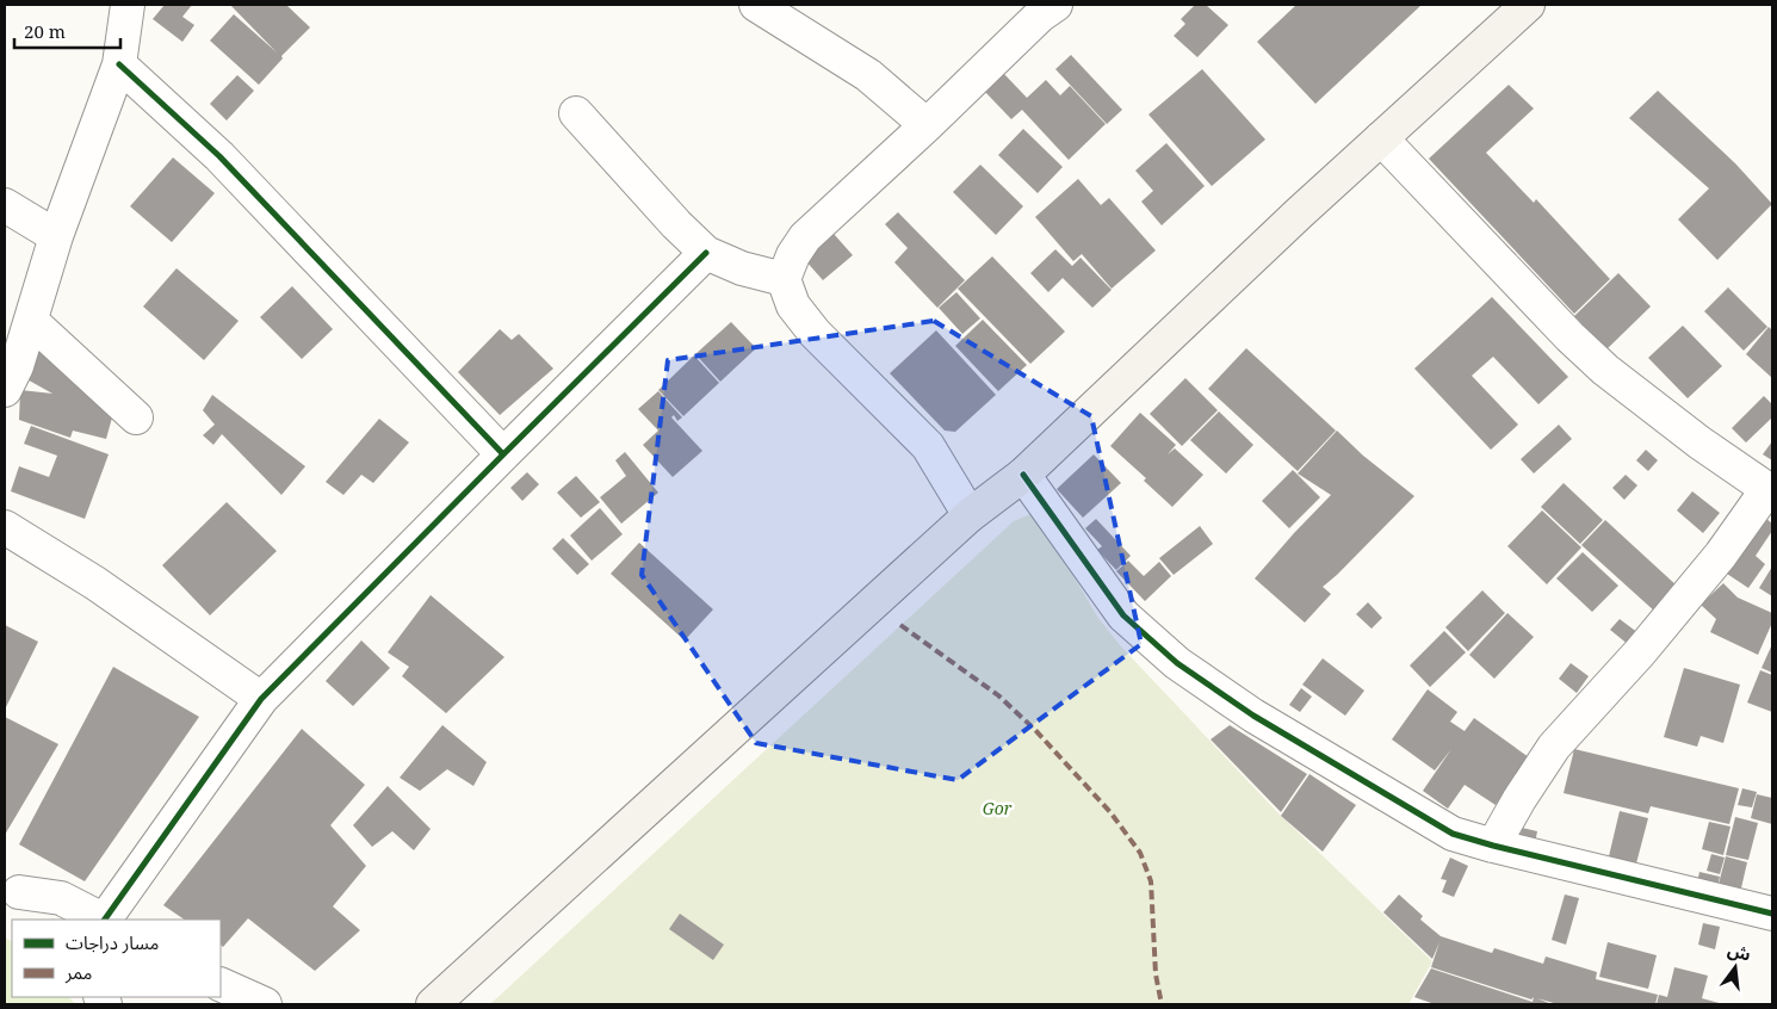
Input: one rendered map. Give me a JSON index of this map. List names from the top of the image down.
{
  "parks": ["Gor"],
  "legend": ["مسار دراجات", "ممر"],
  "scale_bar": "20 m",
  "north": "top"
}
